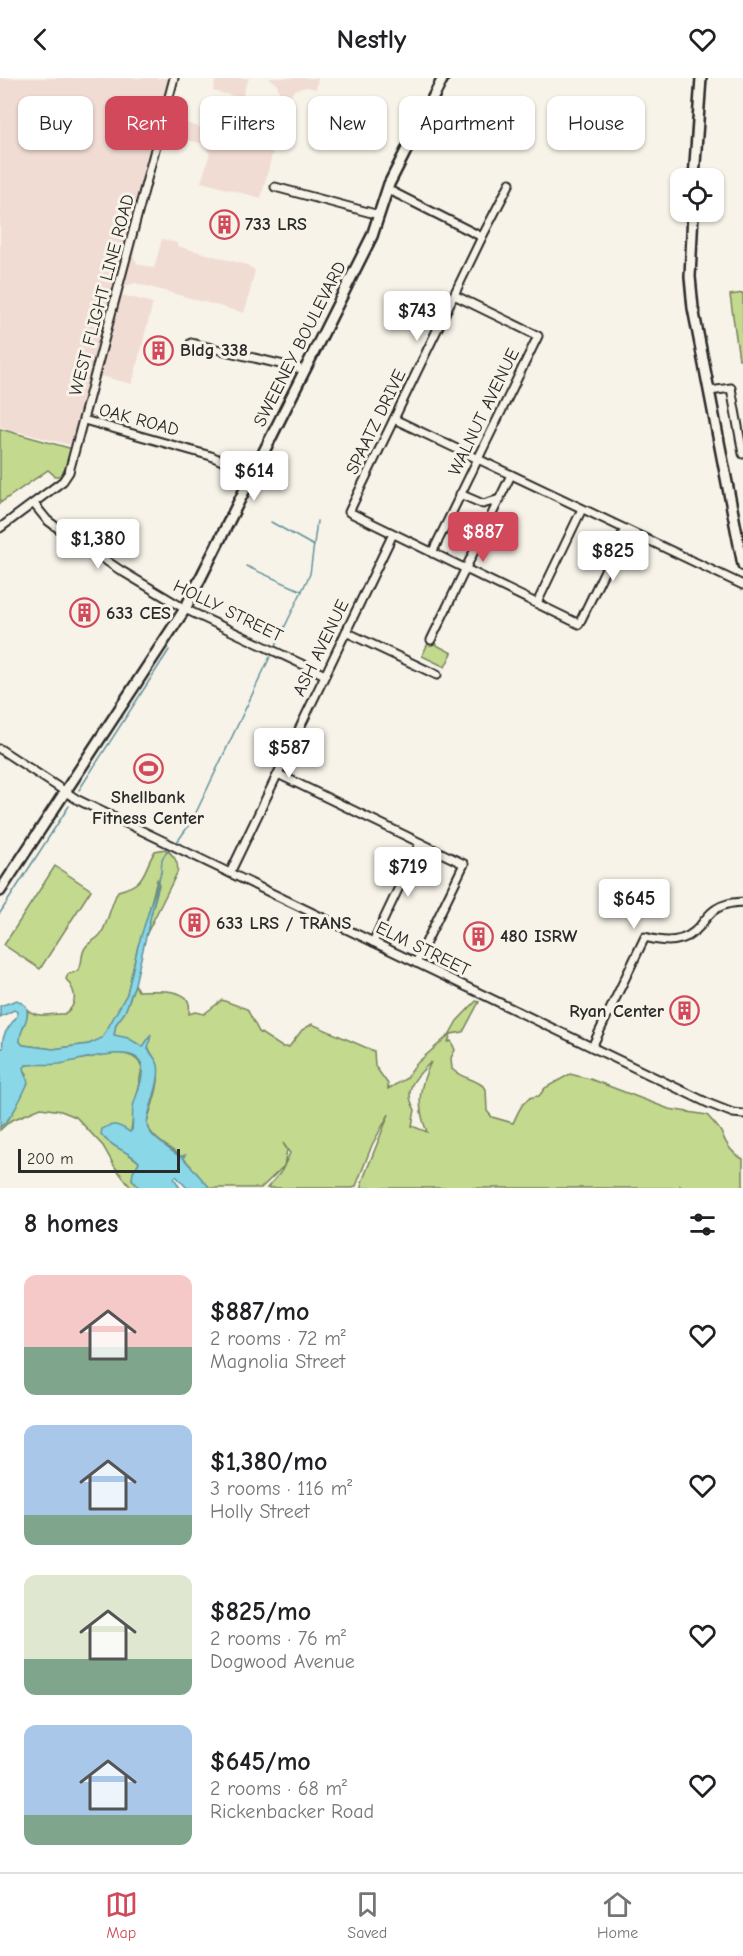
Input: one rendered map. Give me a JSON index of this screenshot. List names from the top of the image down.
{
  "streets": {
    "main road": ["SWEENEY BOULEVARD"],
    "street": [
      "WEST FLIGHT LINE ROAD",
      "WALNUT AVENUE",
      "OAK ROAD",
      "SPAATZ DRIVE",
      "HOLLY STREET",
      "ASH AVENUE",
      "ELM STREET"
    ]
  },
  "crossings": [
    ["WEST FLIGHT LINE ROAD", "OAK ROAD"],
    ["WEST FLIGHT LINE ROAD", "HOLLY STREET"],
    ["SWEENEY BOULEVARD", "OAK ROAD"],
    ["SWEENEY BOULEVARD", "HOLLY STREET"],
    ["SWEENEY BOULEVARD", "ELM STREET"],
    ["WALNUT AVENUE", "SPAATZ DRIVE"],
    ["SPAATZ DRIVE", "ASH AVENUE"],
    ["HOLLY STREET", "ASH AVENUE"],
    ["ASH AVENUE", "ELM STREET"]
  ],
  "places": {
    "building": [
      "733 LRS",
      "Bldg 338",
      "633 CES",
      "633 LRS / TRANS",
      "480 ISRW",
      "Ryan Center"
    ],
    "sports": ["Shellbank Fitness Center"]
  },
  "scale_bar": "200 m",
  "page": {
    "header": "Nestly",
    "chip": [
      "Buy",
      "Rent",
      "Filters",
      "New",
      "Apartment",
      "House"
    ],
    "price": [
      "$743",
      "$614",
      "$887",
      "$1,380",
      "$825",
      "$587",
      "$719",
      "$645"
    ],
    "scale": "200 m",
    "heading": "8 homes",
    "list": [
      {
        "name": "$887/mo",
        "note": "2 rooms · 72 m² · Magnolia Street"
      },
      {
        "name": "$1,380/mo",
        "note": "3 rooms · 116 m² · Holly Street"
      },
      {
        "name": "$825/mo",
        "note": "2 rooms · 76 m² · Dogwood Avenue"
      },
      {
        "name": "$645/mo",
        "note": "2 rooms · 68 m² · Rickenbacker Road"
      }
    ],
    "tabs": ["Map", "Saved", "Home"]
  }
}
